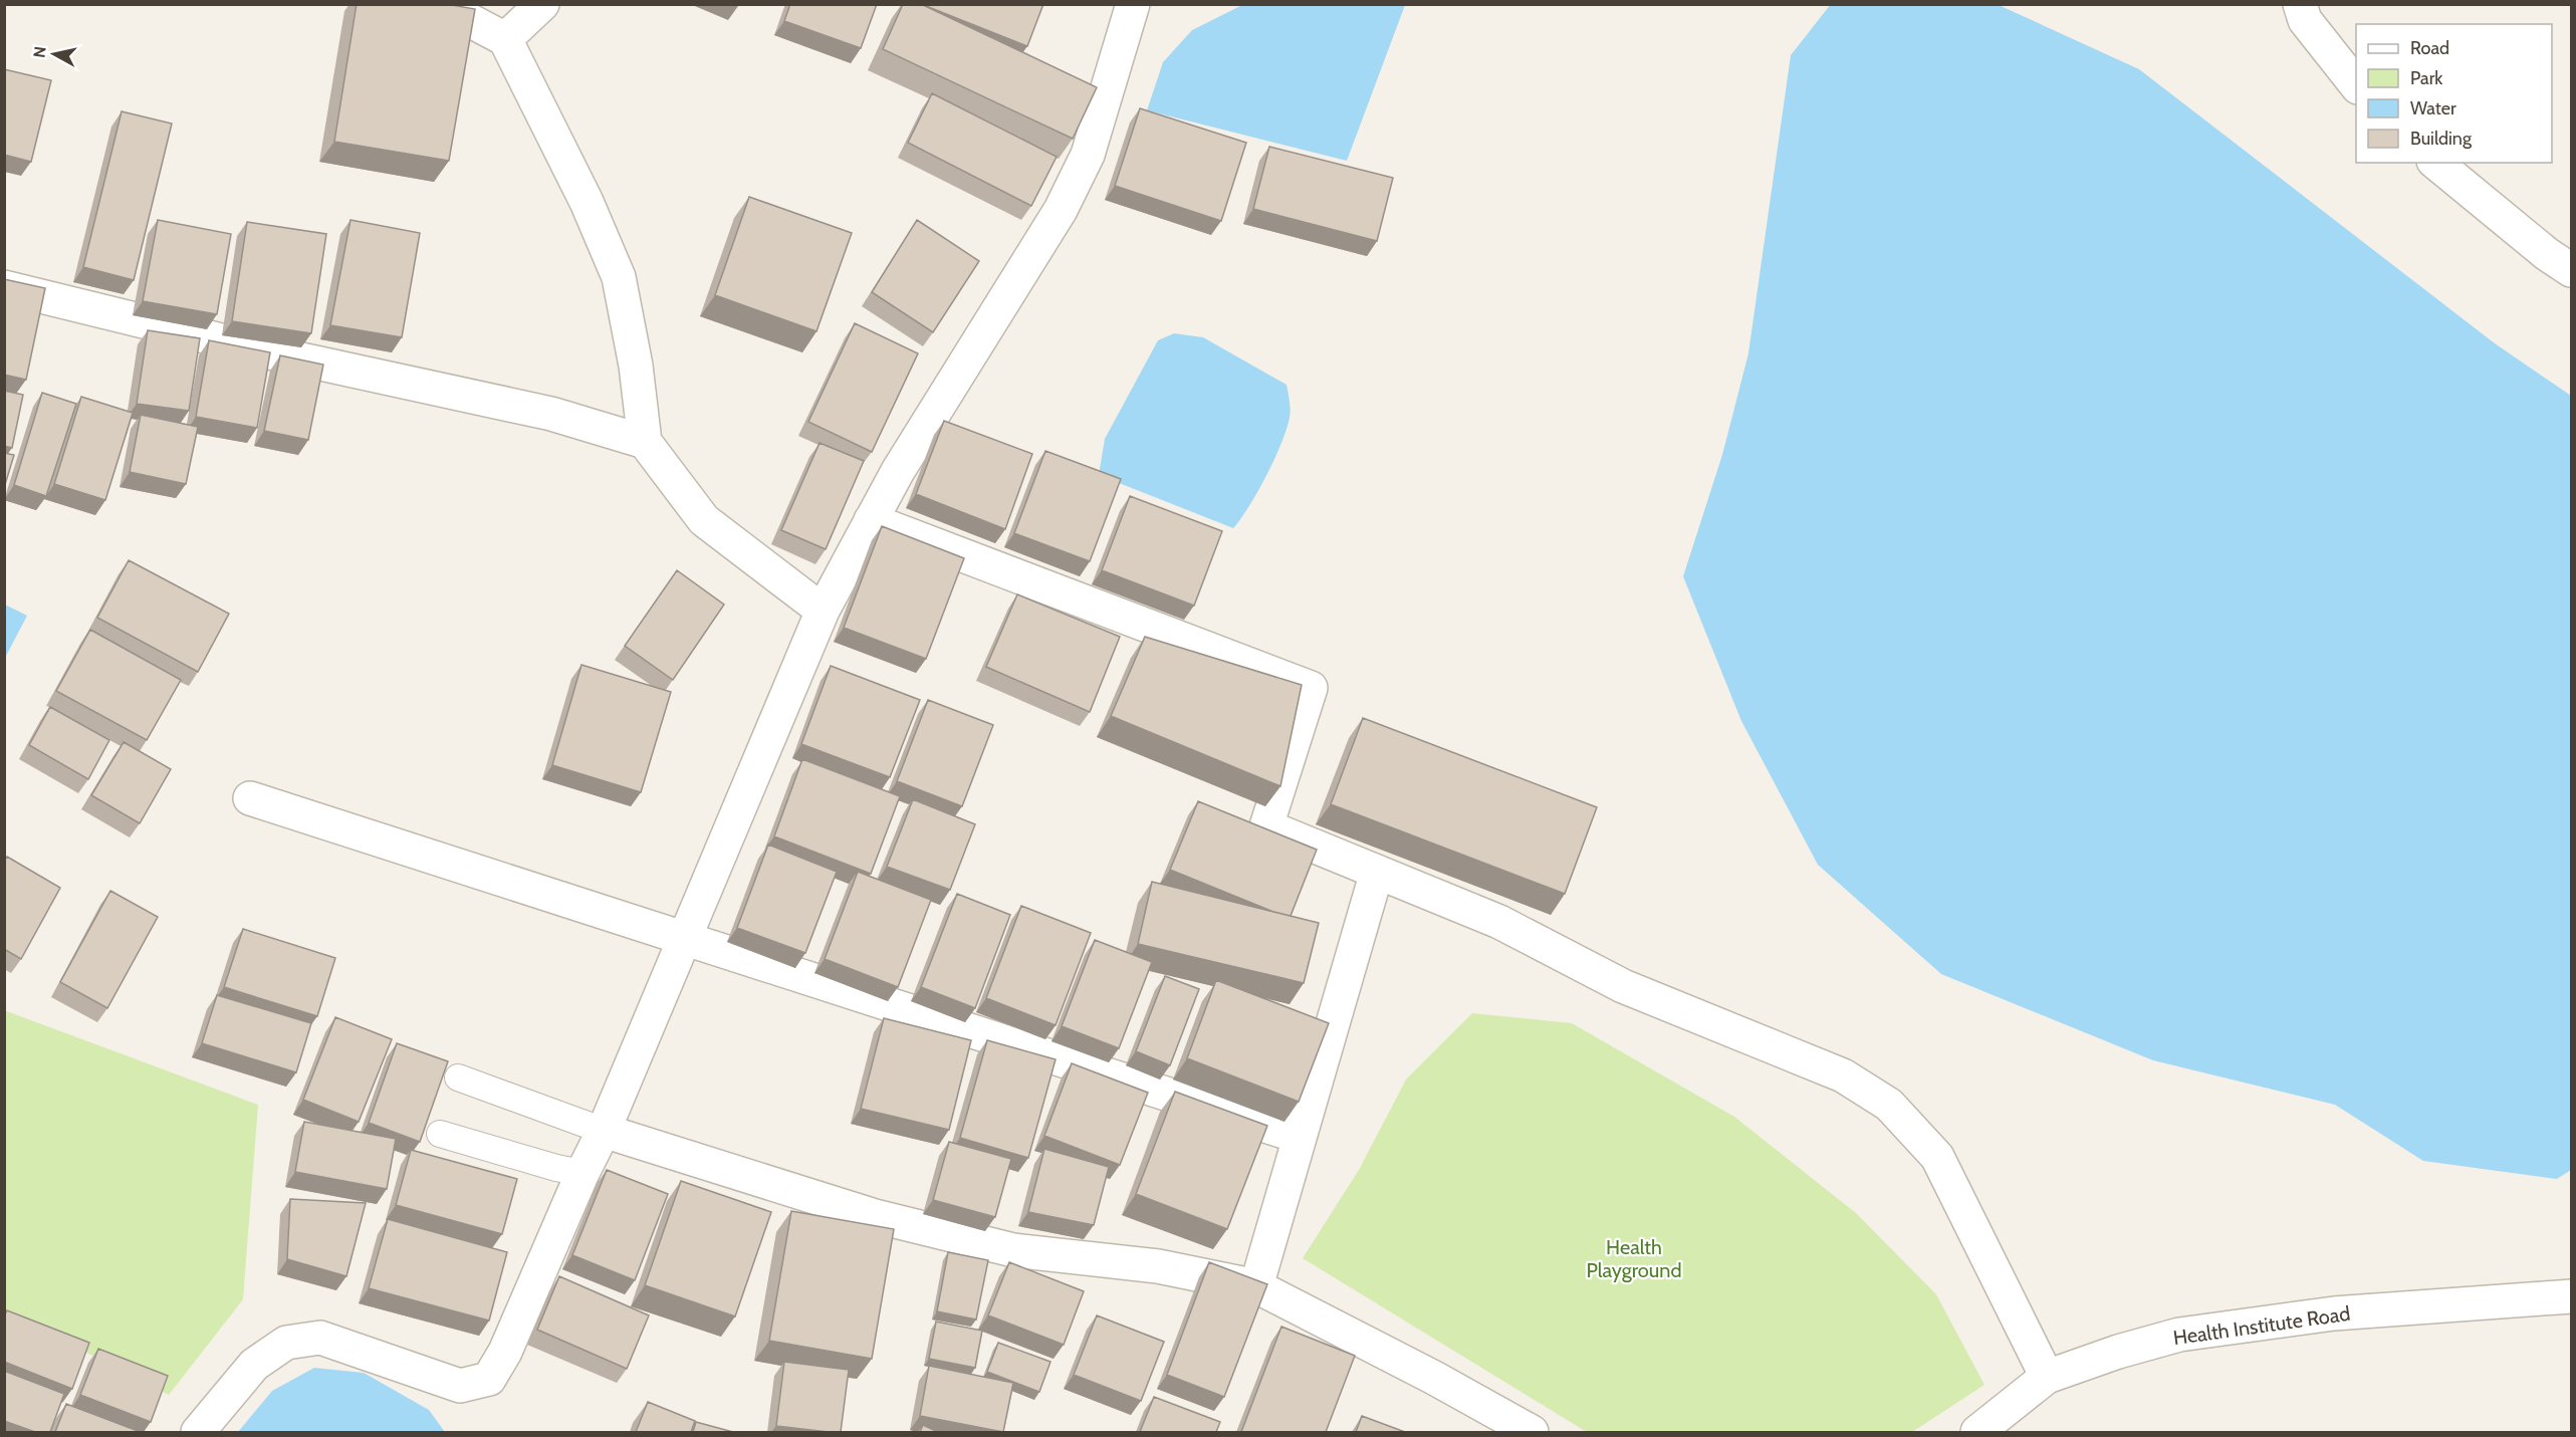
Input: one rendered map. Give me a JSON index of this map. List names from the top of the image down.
{
  "streets": {
    "street": ["Health Institute Road"]
  },
  "parks": ["Health Playground"],
  "legend": [
    "Road",
    "Park",
    "Water",
    "Building"
  ],
  "north": "left"
}
